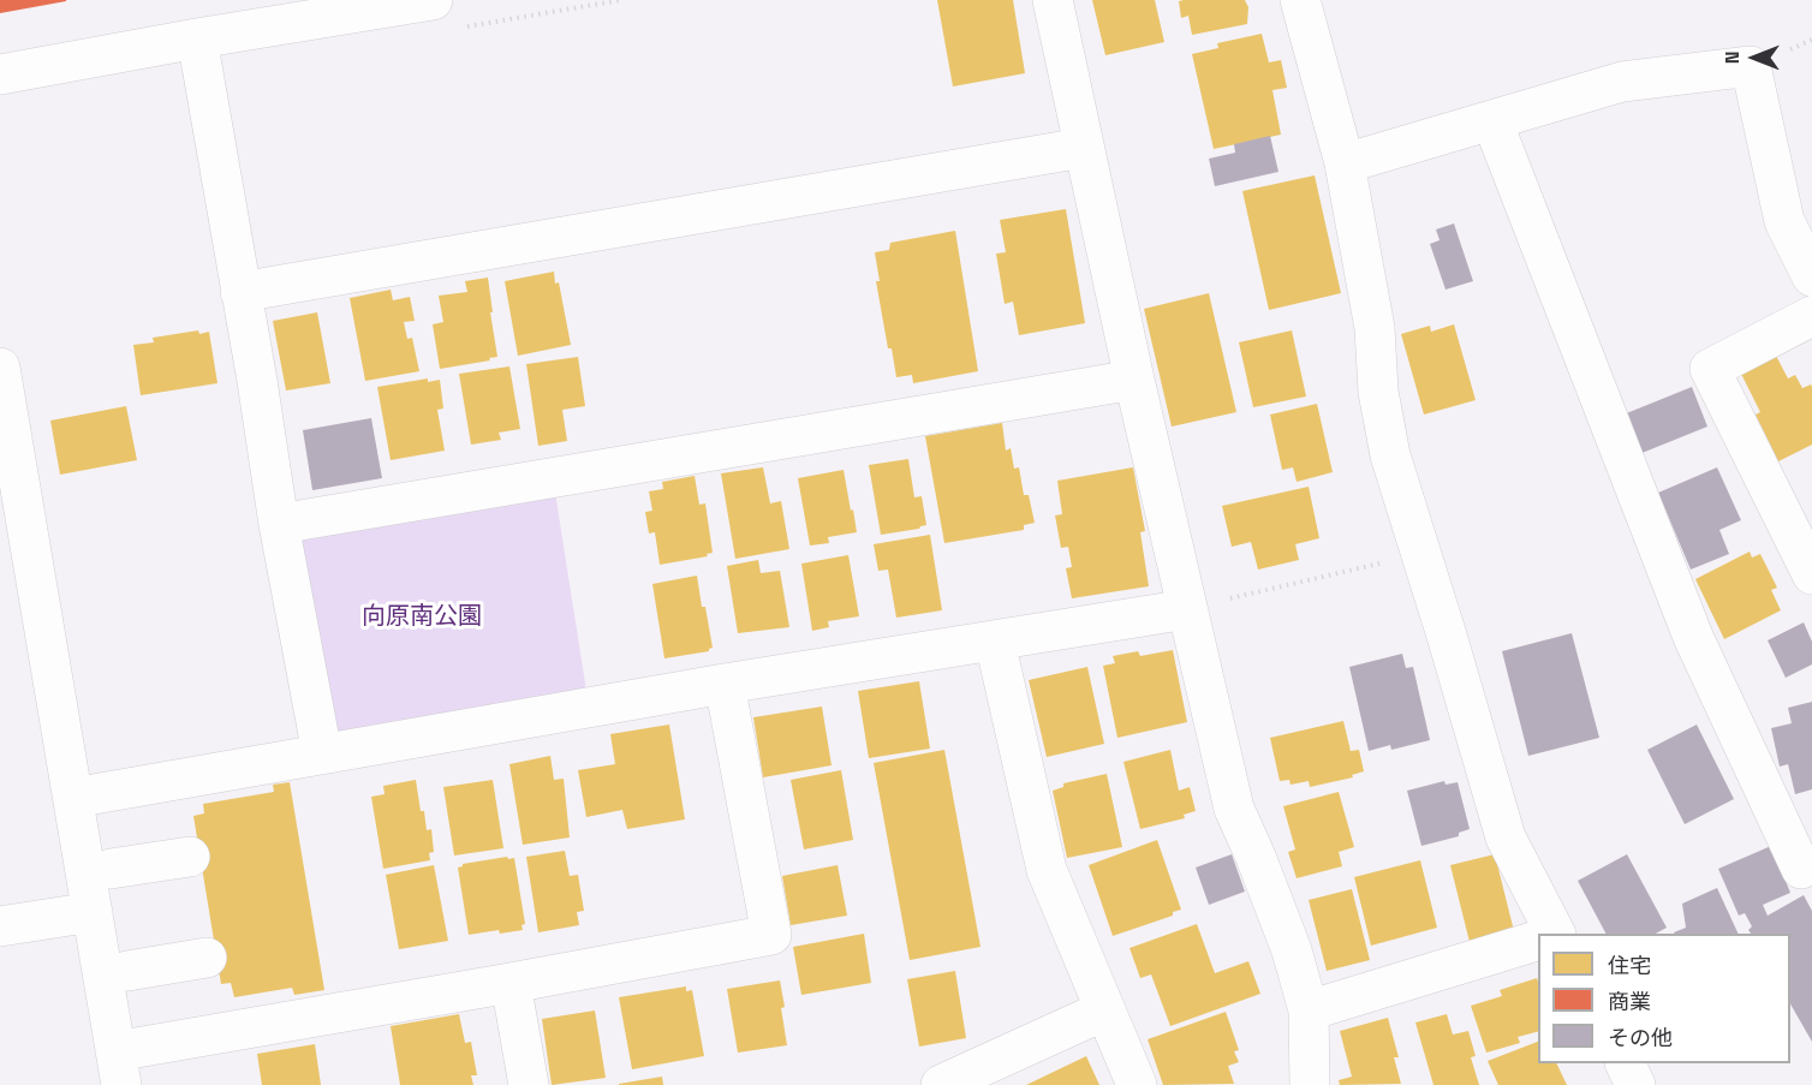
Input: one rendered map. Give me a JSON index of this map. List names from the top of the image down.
{
  "parks": ["向原南公園"],
  "legend": ["住宅", "商業", "その他"],
  "north": "left"
}
